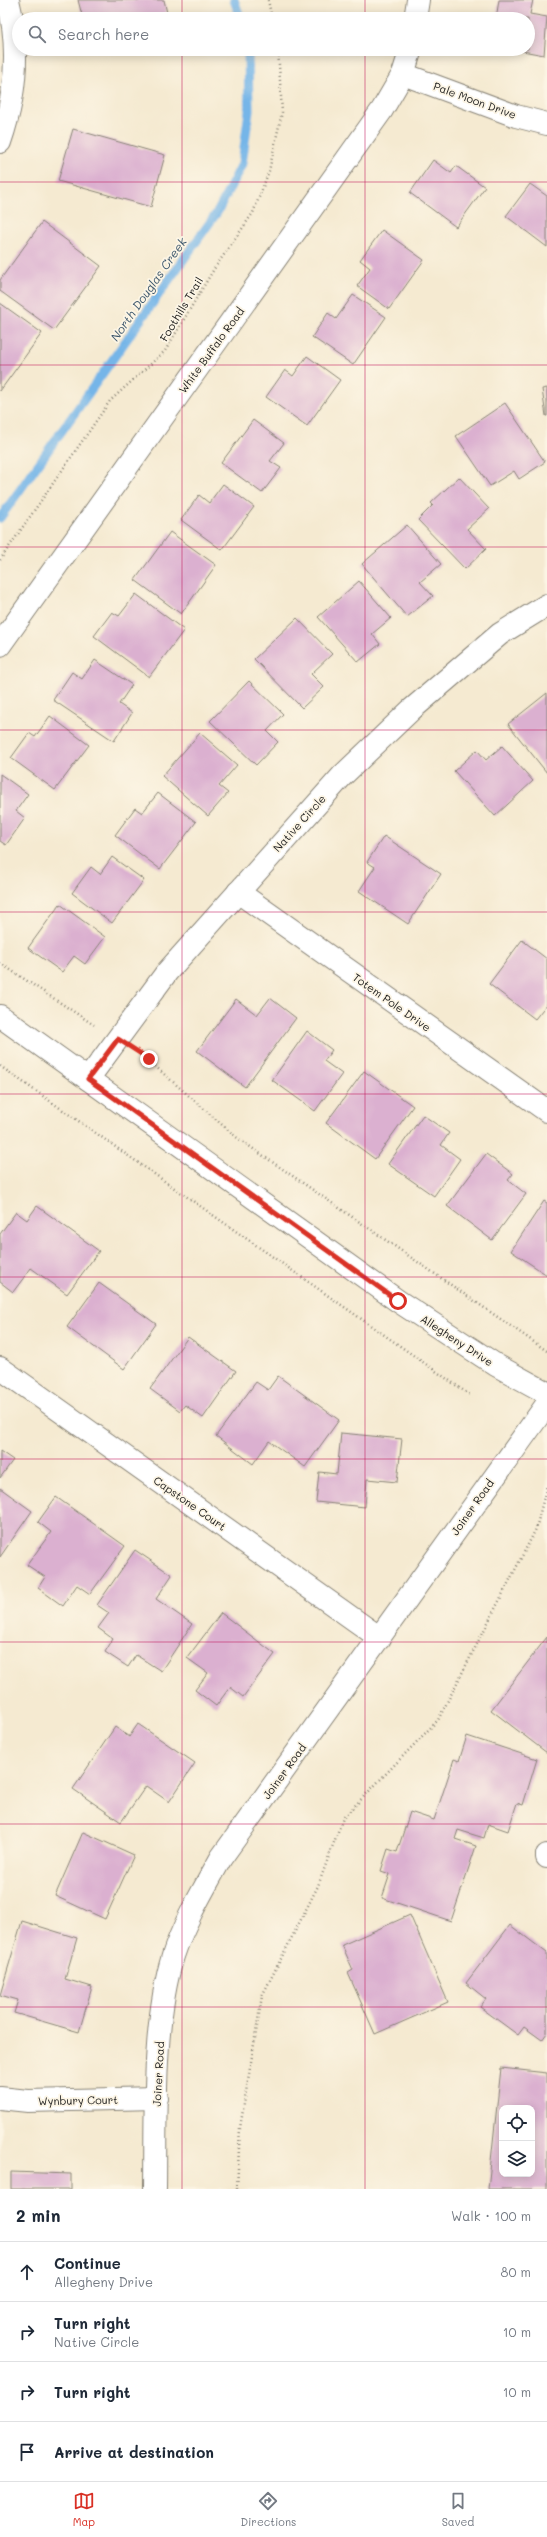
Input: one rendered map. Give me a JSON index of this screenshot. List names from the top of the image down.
{
  "streets": {
    "street": [
      "Pale Moon Drive",
      "White Buffalo Road",
      "Native Circle",
      "Totem Pole Drive",
      "Allegheny Drive",
      "Capstone Court",
      "Joiner Road",
      "Wynbury Court"
    ],
    "path": ["Foothills Trail"]
  },
  "crossings": [
    ["Pale Moon Drive", "White Buffalo Road"],
    ["Native Circle", "Totem Pole Drive"],
    ["Native Circle", "Allegheny Drive"],
    ["Capstone Court", "Joiner Road"],
    ["Joiner Road", "Wynbury Court"]
  ],
  "water": ["North Douglas Creek"],
  "page": {
    "search": "Search here",
    "heading": ["2 min", "Walk · 100 m"],
    "list": [
      ["Continue", "Allegheny Drive", "80 m"],
      ["Turn right", "Native Circle", "10 m"],
      ["Turn right", "10 m"],
      "Arrive at destination"
    ],
    "nav": ["Map", "Directions", "Saved"]
  }
}
